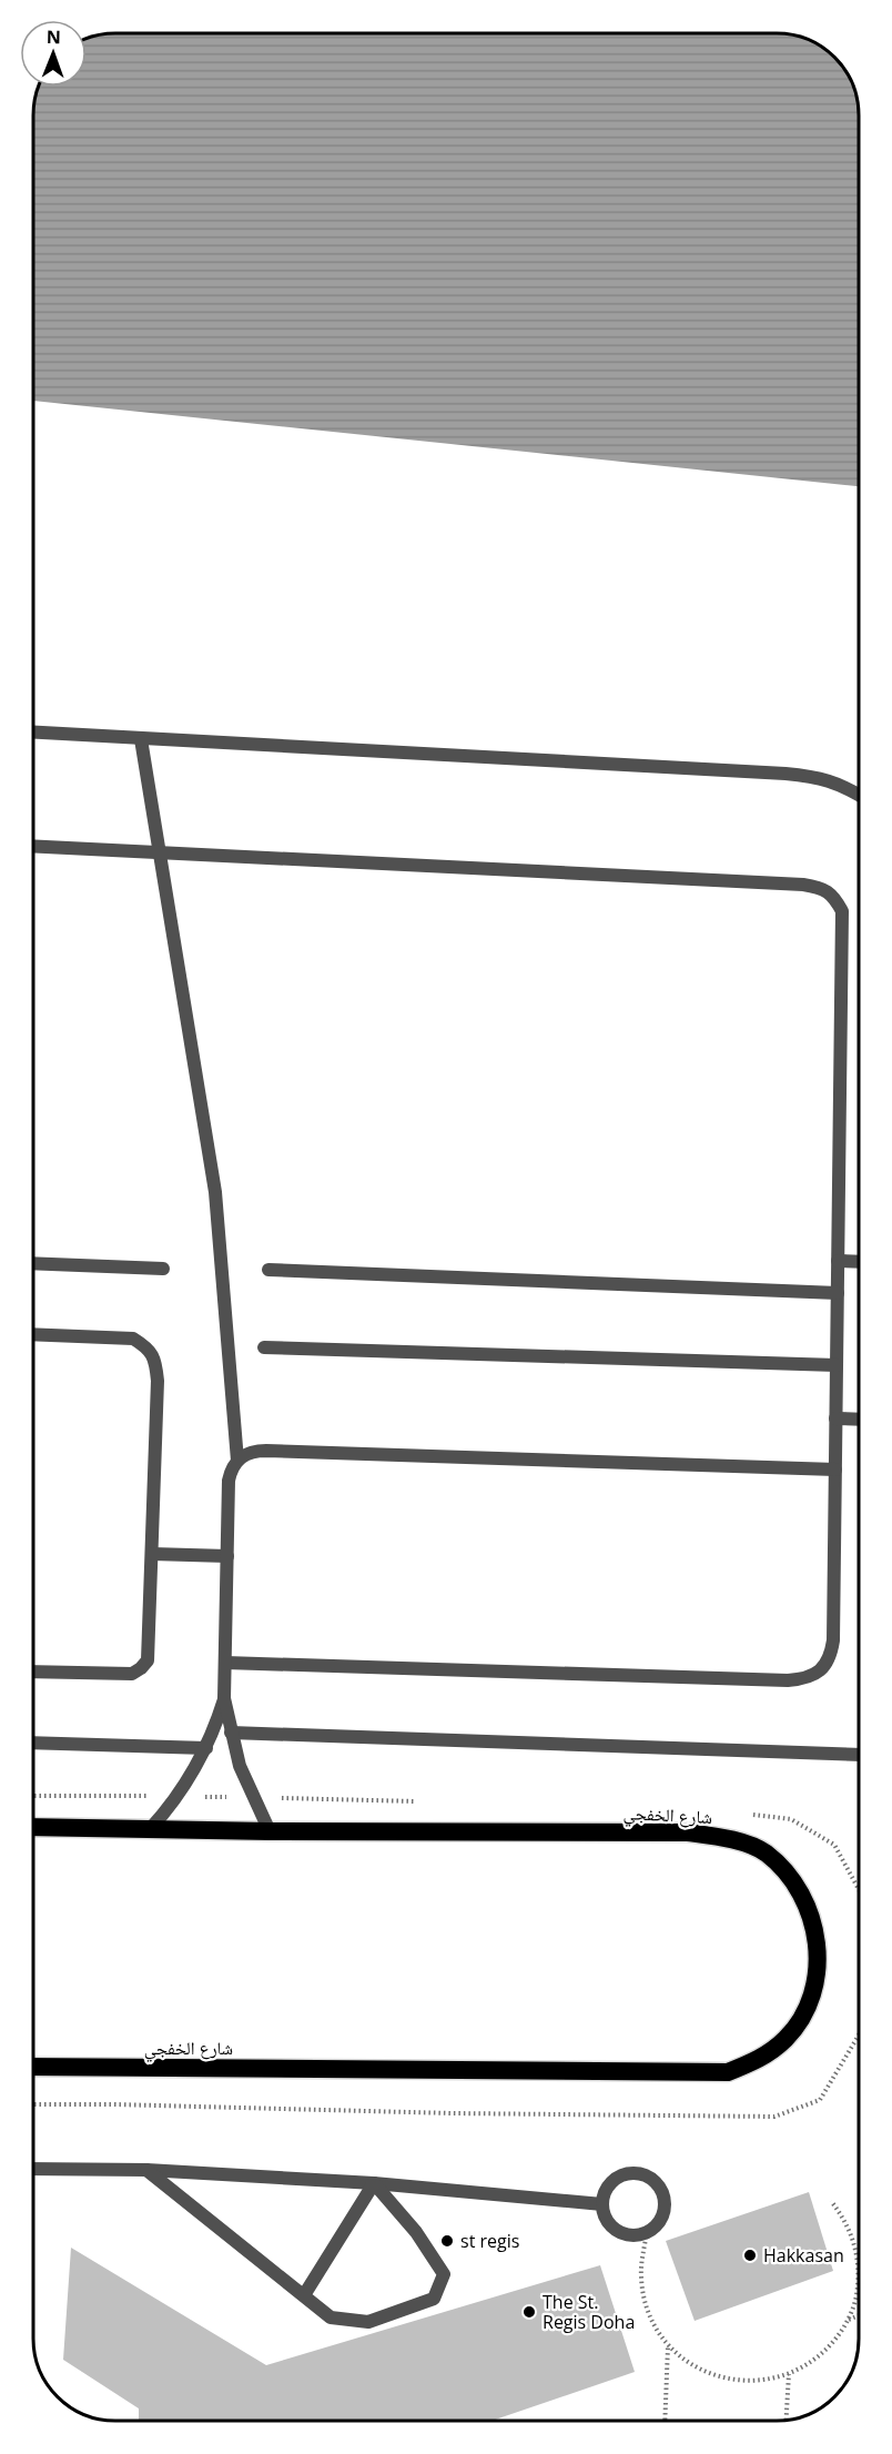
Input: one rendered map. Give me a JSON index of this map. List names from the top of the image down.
{
  "streets": {
    "highway": ["شارع الخفجي"]
  },
  "places": ["st regis", "Hakkasan", "The St. Regis Doha"],
  "north": "top"
}
